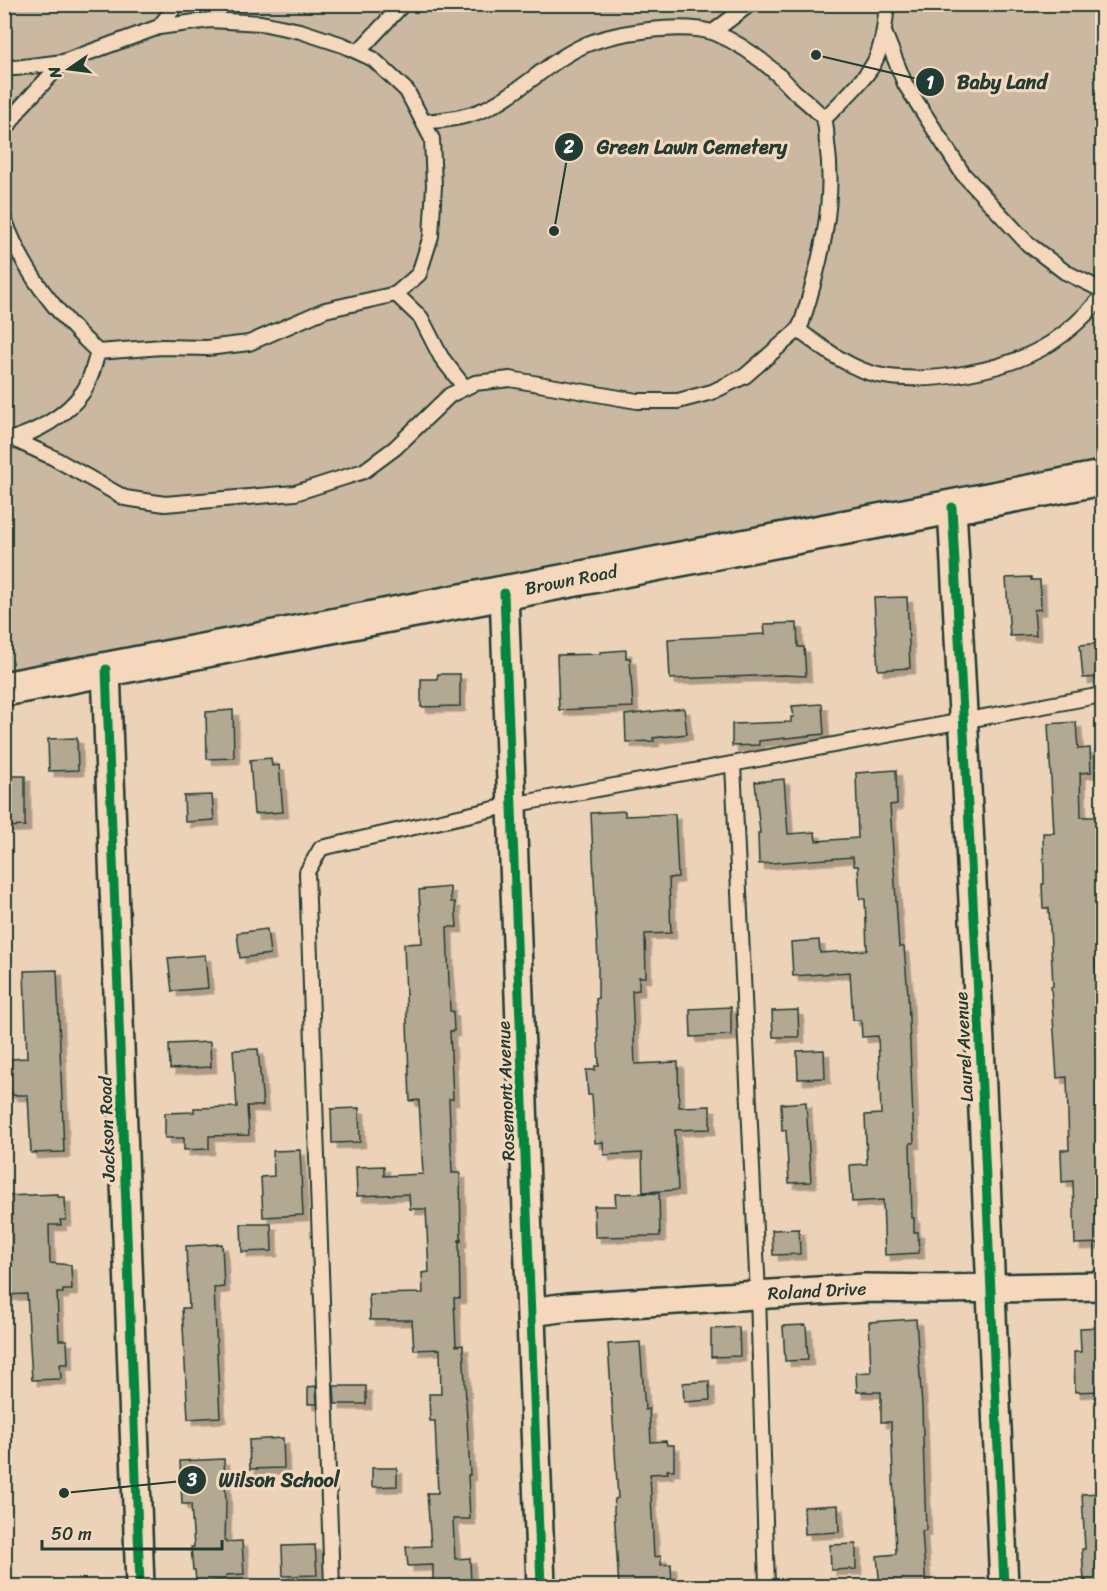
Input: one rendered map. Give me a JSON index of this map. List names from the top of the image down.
{
  "streets": {
    "main road": ["Brown Road"],
    "street": [
      "Laurel Avenue",
      "Rosemont Avenue",
      "Jackson Road",
      "Roland Drive"
    ]
  },
  "crossings": [
    ["Brown Road", "Laurel Avenue"],
    ["Brown Road", "Rosemont Avenue"],
    ["Brown Road", "Jackson Road"],
    ["Laurel Avenue", "Roland Drive"],
    ["Rosemont Avenue", "Roland Drive"]
  ],
  "places": ["Baby Land", "Green Lawn Cemetery", "Wilson School"],
  "scale_bar": "50 m",
  "north": "left"
}
